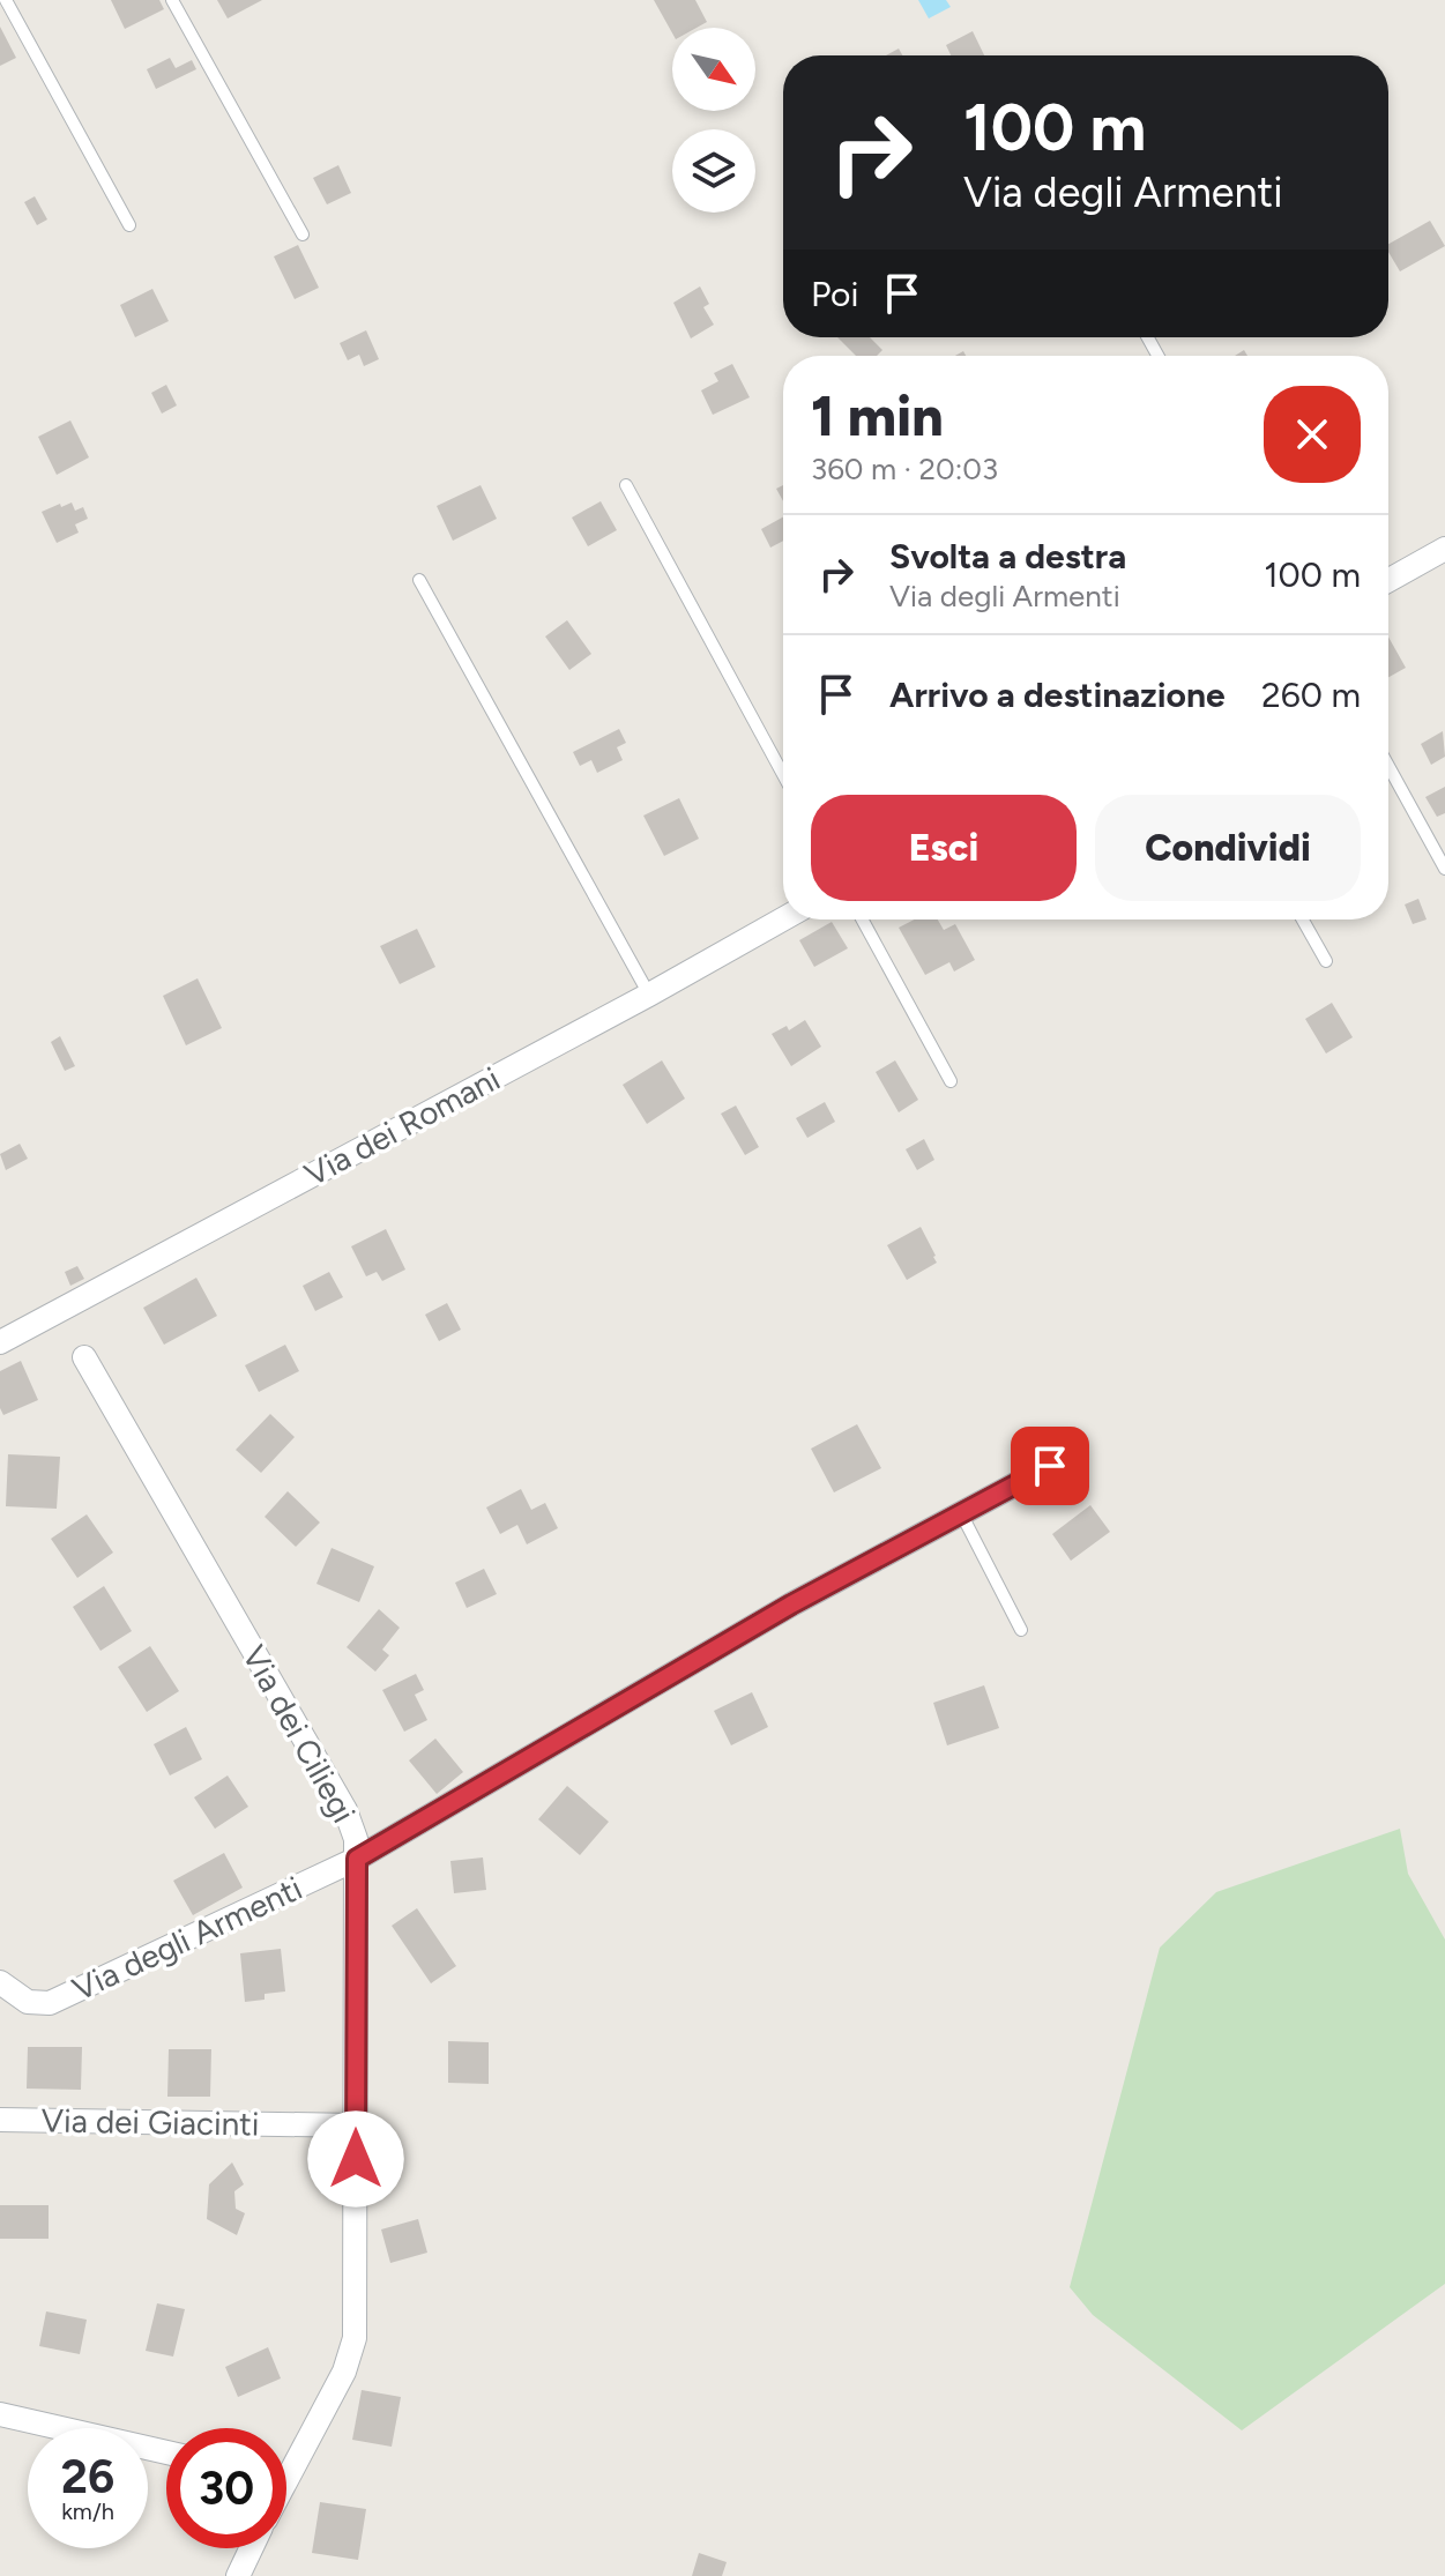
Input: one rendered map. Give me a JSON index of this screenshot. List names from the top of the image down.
{
  "streets": {
    "street": [
      "Via dei Romani",
      "Via dei Ciliegi",
      "Via degli Armenti",
      "Via dei Giacinti"
    ]
  },
  "crossings": [
    ["Via dei Ciliegi", "Via degli Armenti"],
    ["Via dei Ciliegi", "Via dei Giacinti"]
  ],
  "north": "bottom right",
  "page": {
    "turn": ["100 m", "Via degli Armenti"],
    "then": "Poi",
    "heading": ["1 min", "360 m · 20:03"],
    "list": [
      {
        "name": "Svolta a destra",
        "note": "Via degli Armenti",
        "value": "100 m"
      },
      {
        "name": "Arrivo a destinazione",
        "value": "260 m"
      }
    ],
    "buttons": ["Esci", "Condividi"],
    "speed": "26 km/h",
    "limit": "30"
  }
}
